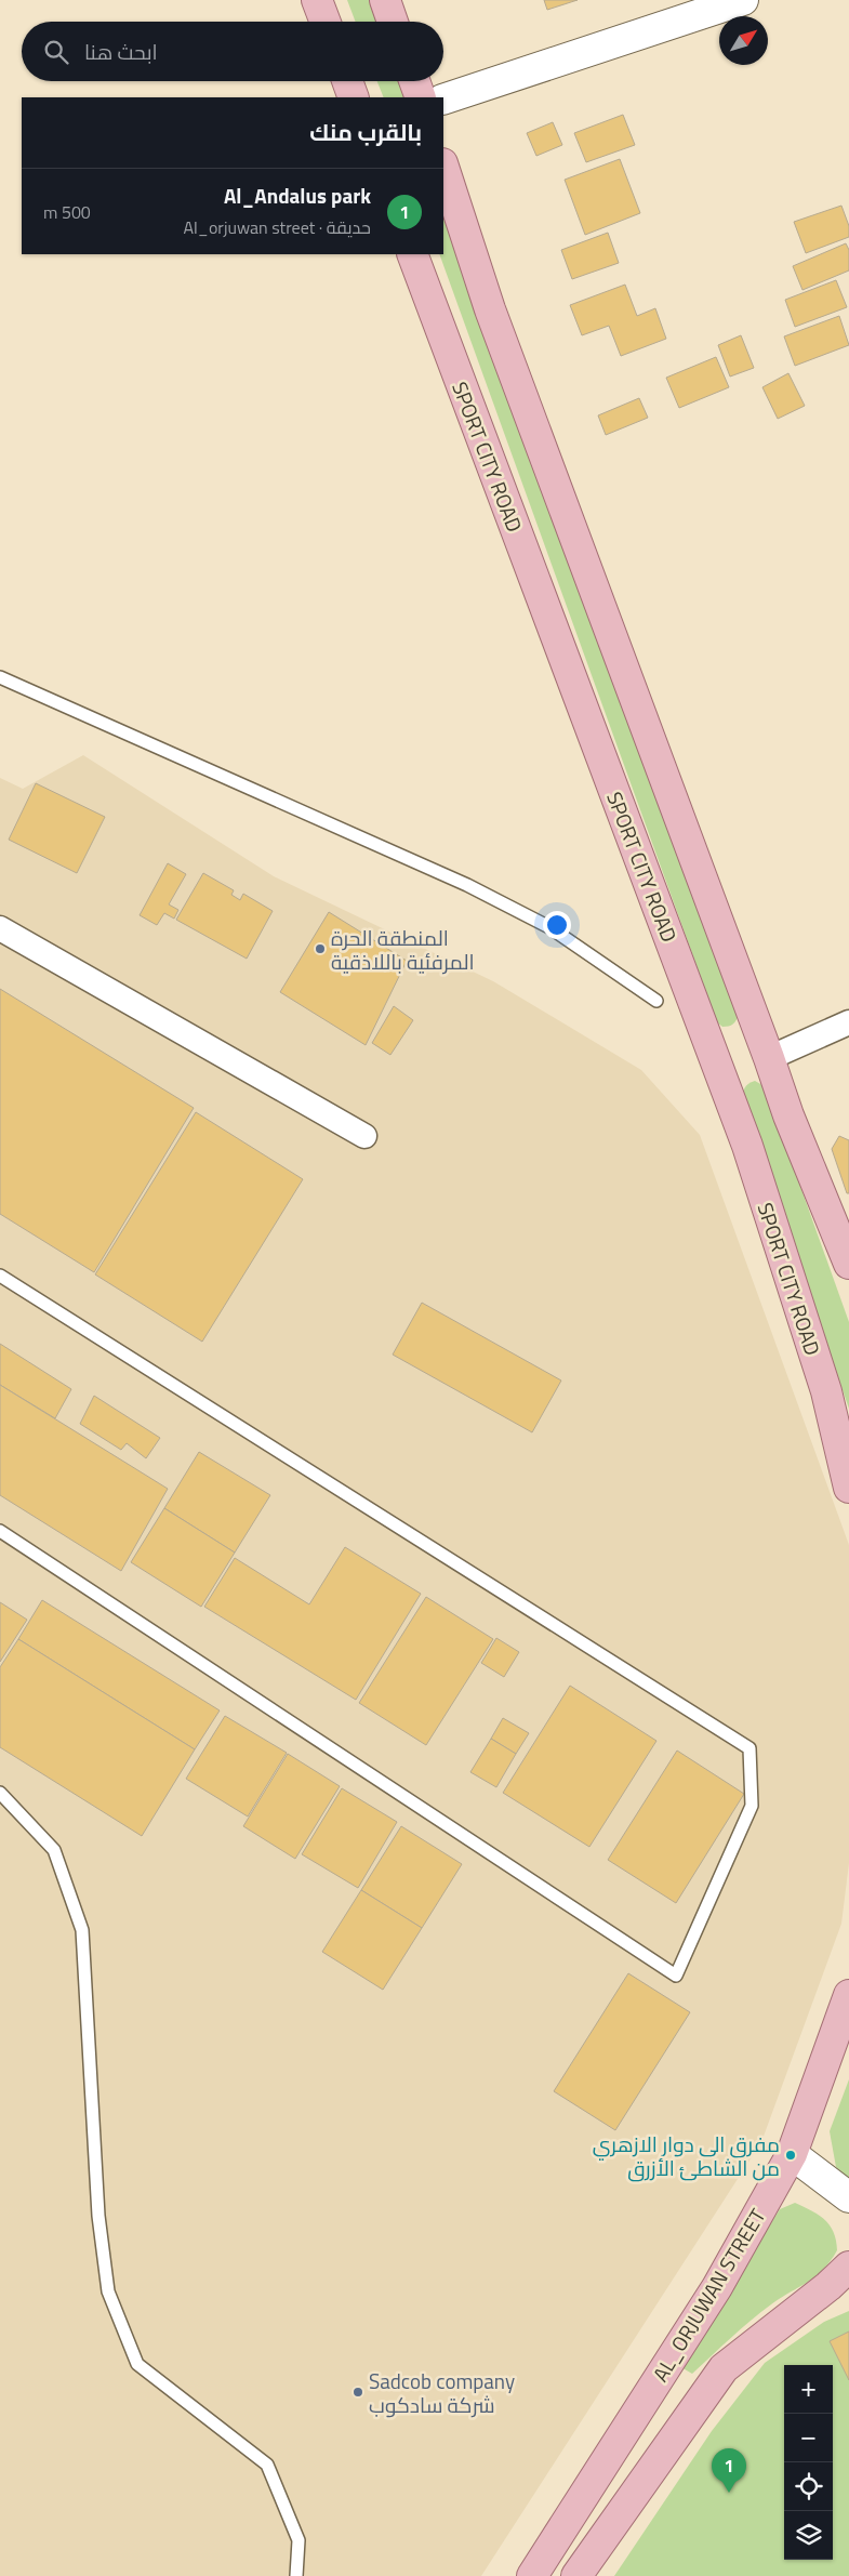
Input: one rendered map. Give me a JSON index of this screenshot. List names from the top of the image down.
{
  "streets": {
    "main road": ["SPORT CITY ROAD", "AL_ORJUWAN STREET"]
  },
  "places": ["المنطقة الحرة المرفئية باللاذقية", "مفرق الى دوار الازهري من الشاطئ الأزرق", "Sadcob company شركة سادكوب"],
  "north": "top right",
  "page": {
    "search": "ابحث هنا",
    "heading": "بالقرب منك",
    "list": [
      {
        "mark": "1",
        "name": "Al_Andalus park",
        "note": "حديقة · Al_orjuwan street",
        "value": "500 m"
      }
    ],
    "map_buttons": ["+", "−"],
    "pins": "1"
  }
}
